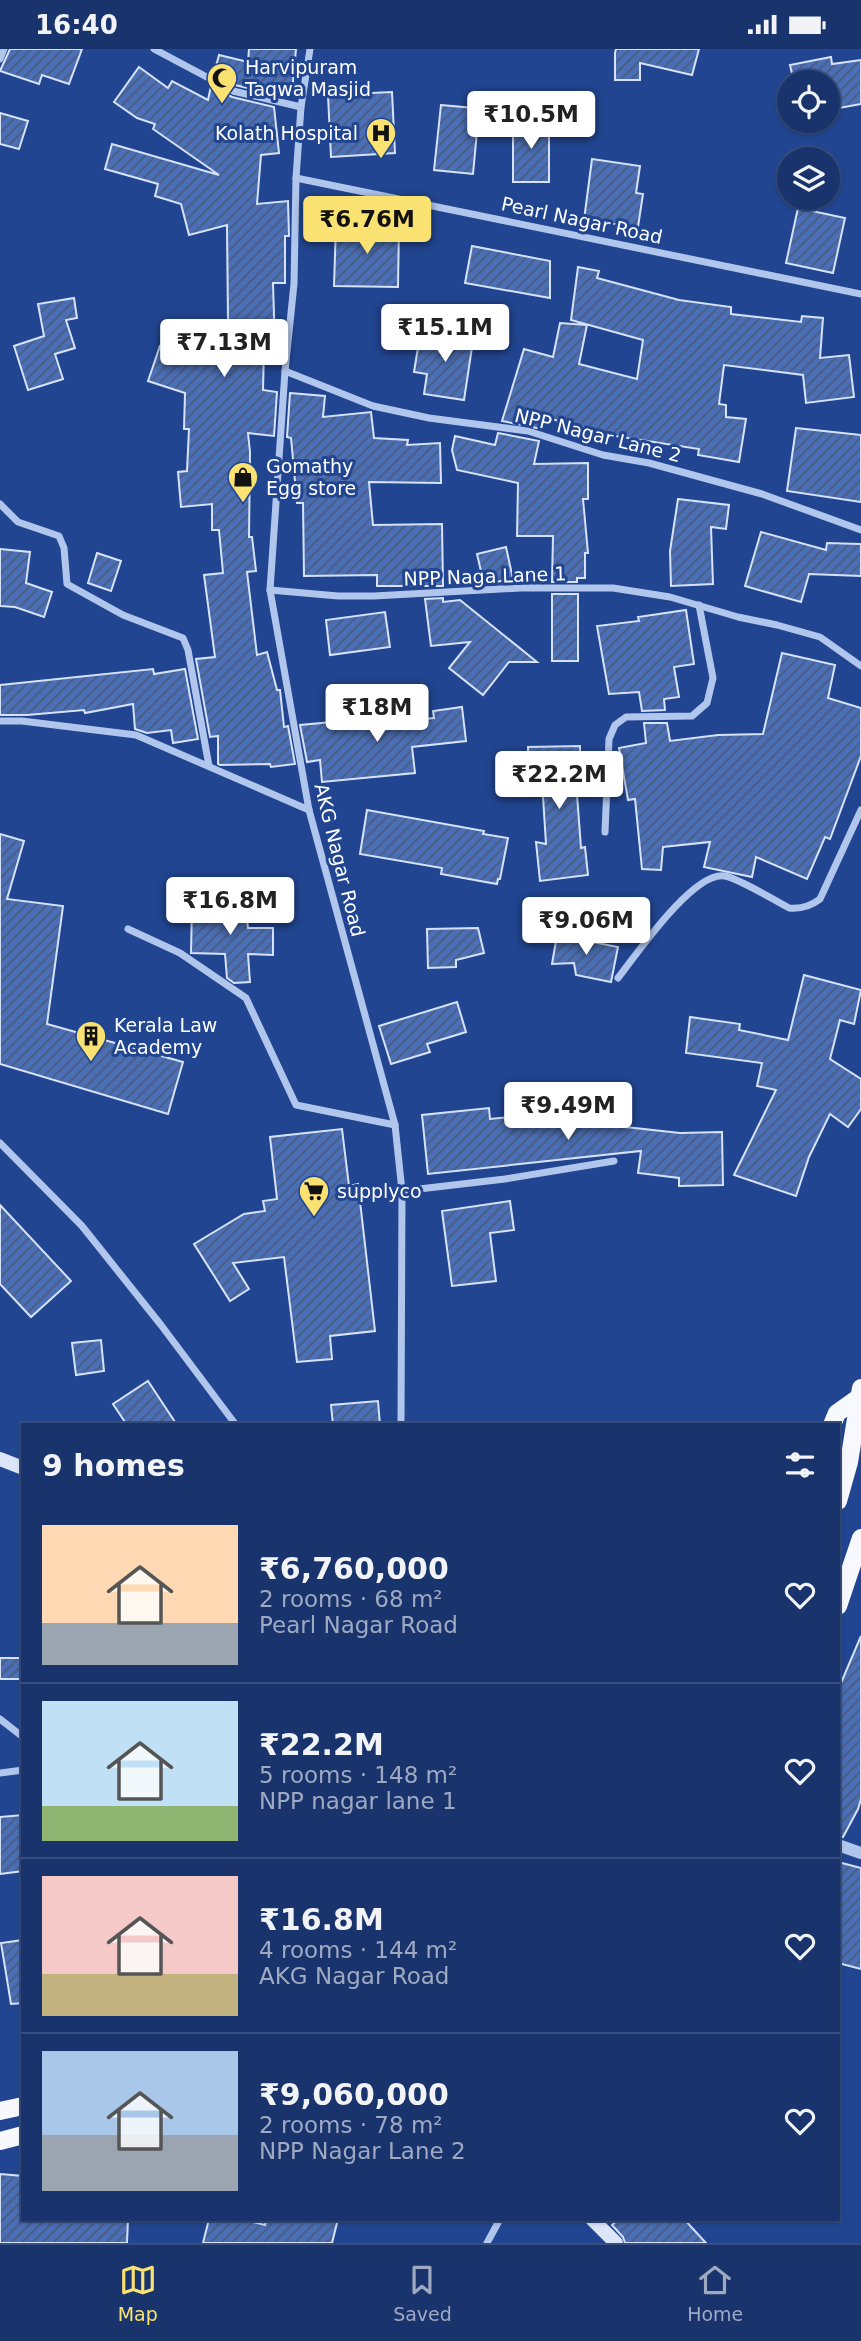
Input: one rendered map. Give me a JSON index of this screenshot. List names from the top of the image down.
{
  "streets": {
    "street": [
      "Pearl Nagar Road",
      "NPP Nagar Lane 2",
      "NPP Naga Lane 1",
      "AKG Nagar Road"
    ]
  },
  "crossings": [
    ["Pearl Nagar Road", "AKG Nagar Road"],
    ["NPP Nagar Lane 2", "AKG Nagar Road"],
    ["NPP Naga Lane 1", "AKG Nagar Road"]
  ],
  "places": {
    "mosque": ["Harvipuram Taqwa Masjid"],
    "hospital": ["Kolath Hospital"],
    "shop": ["Gomathy Egg store"],
    "building": ["Kerala Law Academy"],
    "supermarket": ["supplyco"]
  },
  "page": {
    "status": "16:40",
    "price": [
      "₹10.5M",
      "₹6.76M",
      "₹15.1M",
      "₹7.13M",
      "₹18M",
      "₹22.2M",
      "₹16.8M",
      "₹9.06M",
      "₹9.49M"
    ],
    "heading": "9 homes",
    "list": [
      {
        "name": "₹6,760,000",
        "note": "2 rooms · 68 m² · Pearl Nagar Road"
      },
      {
        "name": "₹22.2M",
        "note": "5 rooms · 148 m² · NPP nagar lane 1"
      },
      {
        "name": "₹16.8M",
        "note": "4 rooms · 144 m² · AKG Nagar Road"
      },
      {
        "name": "₹9,060,000",
        "note": "2 rooms · 78 m² · NPP Nagar Lane 2"
      }
    ],
    "tabs": ["Map", "Saved", "Home"]
  }
}
